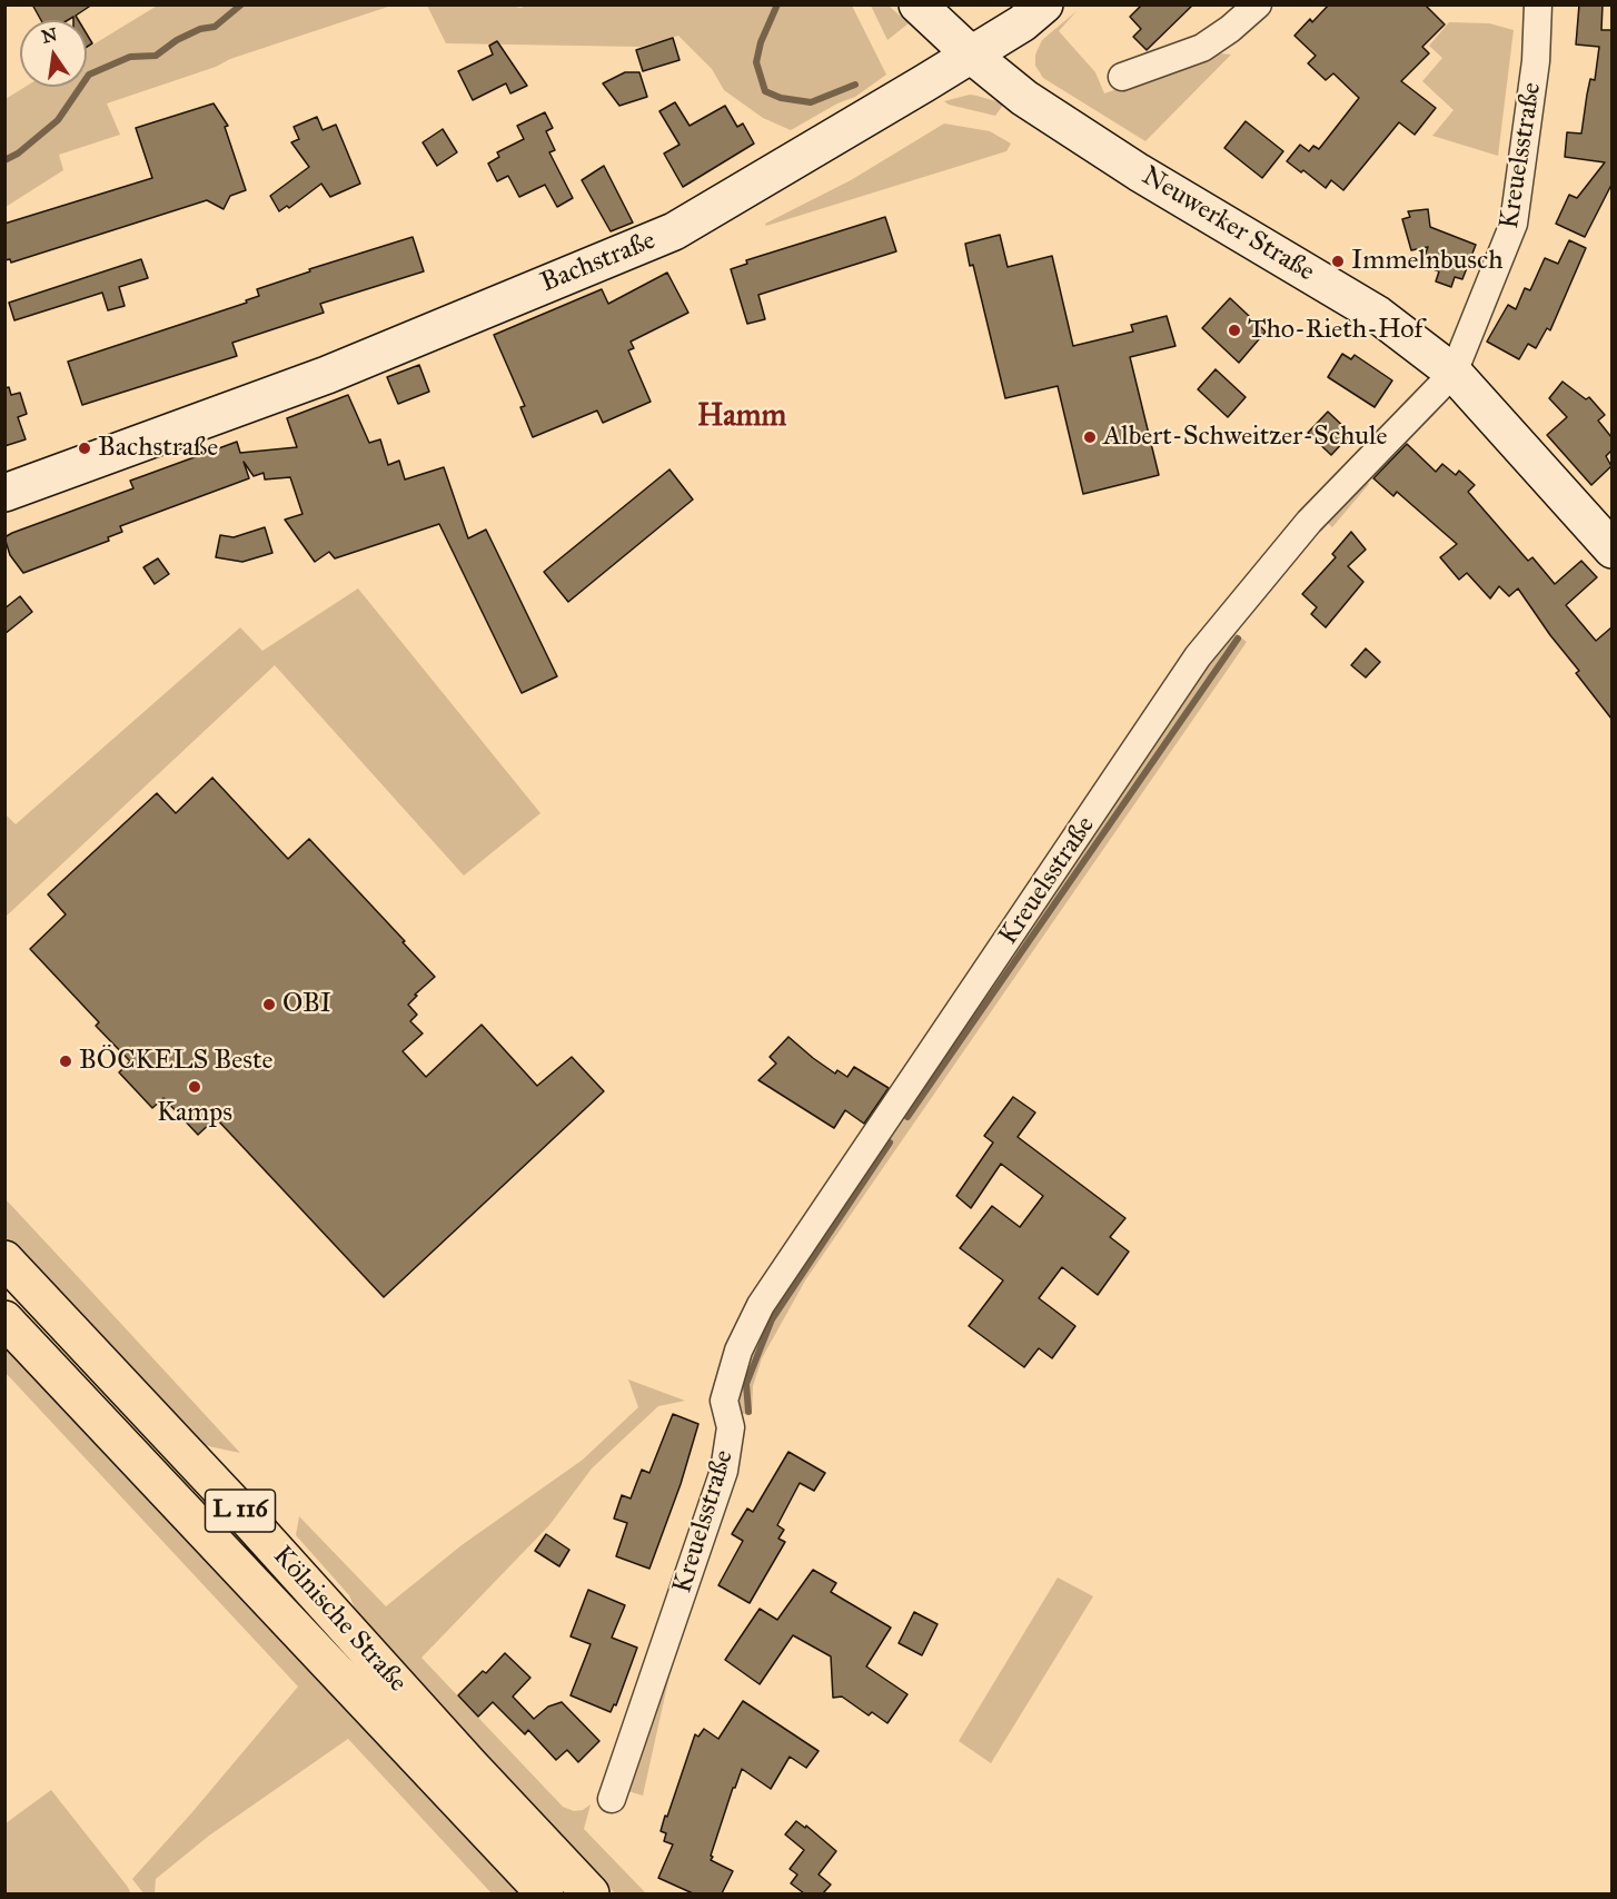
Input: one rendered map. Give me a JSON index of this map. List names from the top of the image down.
{
  "streets": {
    "main road": ["L 116", "Kölnische Straße"],
    "street": ["Kreuelsstraße", "Neuwerker Straße", "Bachstraße"]
  },
  "crossings": [
    ["Kreuelsstraße", "Neuwerker Straße"],
    ["Neuwerker Straße", "Bachstraße"]
  ],
  "districts": ["Hamm"],
  "places": [
    "Immelnbusch",
    "Tho-Rieth-Hof",
    "Albert-Schweitzer-Schule",
    "Bachstraße",
    "OBI",
    "BÖCKELS Beste",
    "Kamps"
  ],
  "north": "top"
}
